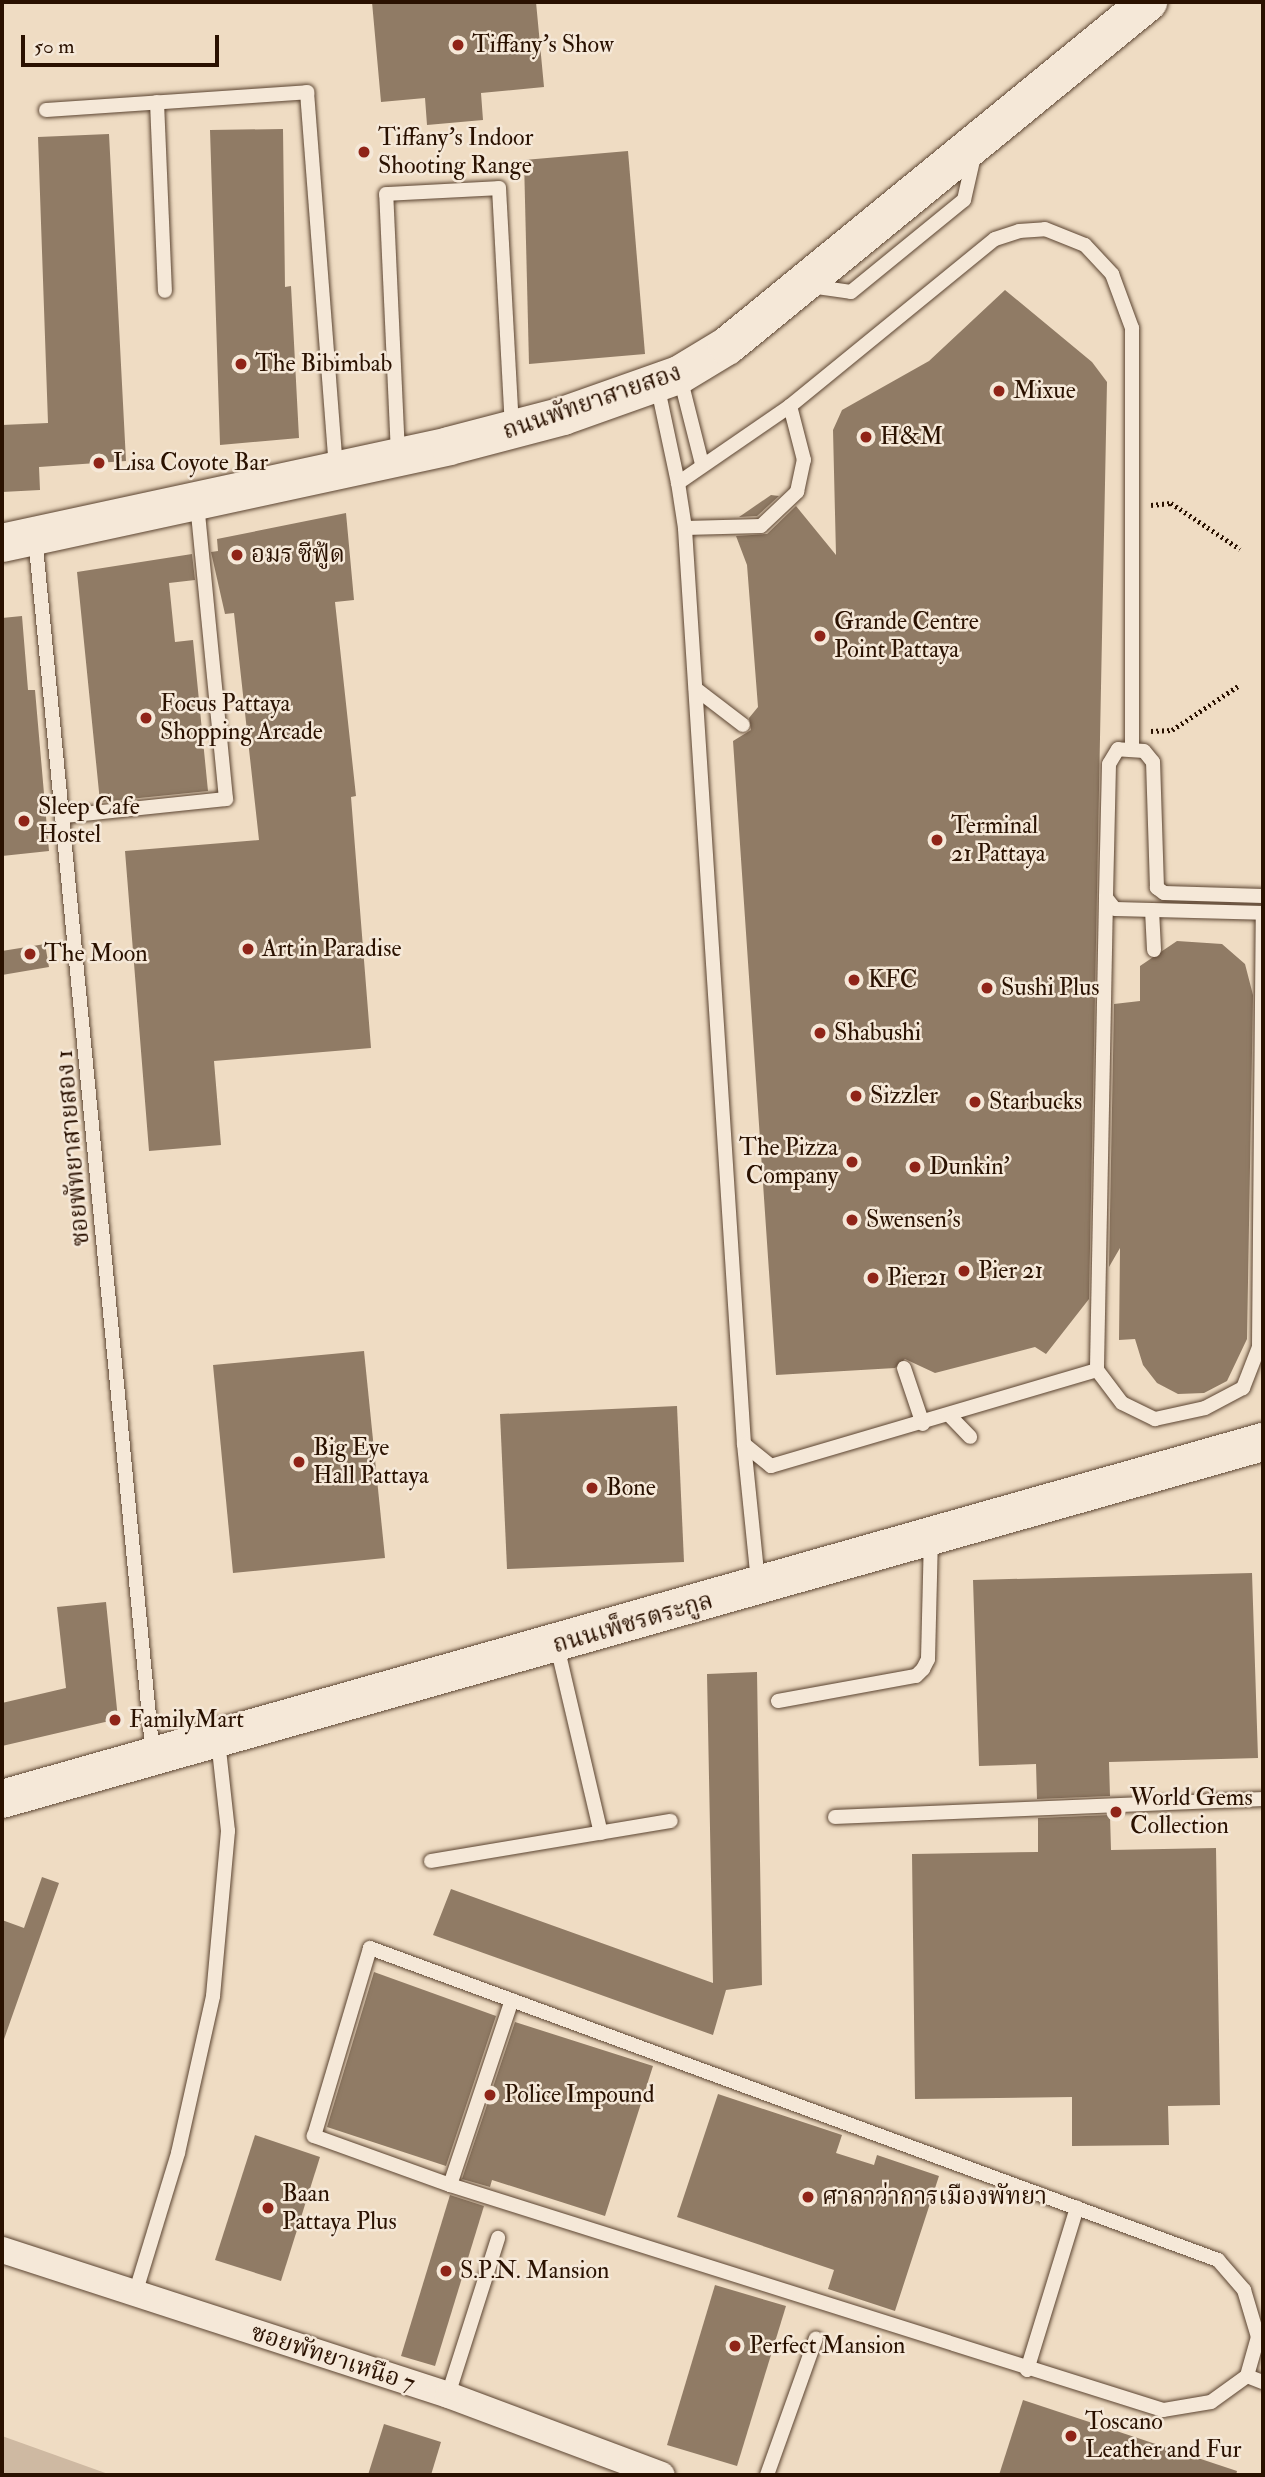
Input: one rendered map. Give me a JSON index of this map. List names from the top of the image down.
{
  "streets": {
    "street": ["ถนนพัทยาสายสอง", "ถนนเพ็ชรตระกูล", "ซอยพัทยาเหนือ 7"],
    "lane": ["ซอยพัทยาสายสอง 1"]
  },
  "crossings": [
    ["ถนนพัทยาสายสอง", "ซอยพัทยาสายสอง 1"],
    ["ซอยพัทยาสายสอง 1", "ถนนเพ็ชรตระกูล"]
  ],
  "places": [
    "Tiffany's Show",
    "Tiffany's Indoor Shooting Range",
    "The Bibimbab",
    "Mixue",
    "H&M",
    "Lisa Coyote Bar",
    "อมร ซีฟู้ด",
    "Grande Centre Point Pattaya",
    "Focus Pattaya Shopping Arcade",
    "Sleep Cafe Hostel",
    "Terminal 21 Pattaya",
    "Art in Paradise",
    "The Moon",
    "KFC",
    "Sushi Plus",
    "Shabushi",
    "Sizzler",
    "Starbucks",
    "The Pizza Company",
    "Dunkin'",
    "Swensen's",
    "Pier 21",
    "Pier21",
    "Big Eye Hall Pattaya",
    "Bone",
    "FamilyMart",
    "World Gems Collection",
    "Police Impound",
    "ศาลาว่าการเมืองพัทยา",
    "Baan Pattaya Plus",
    "S.P.N. Mansion",
    "Perfect Mansion",
    "Toscano Leather and Fur"
  ],
  "scale_bar": "50 m"
}
